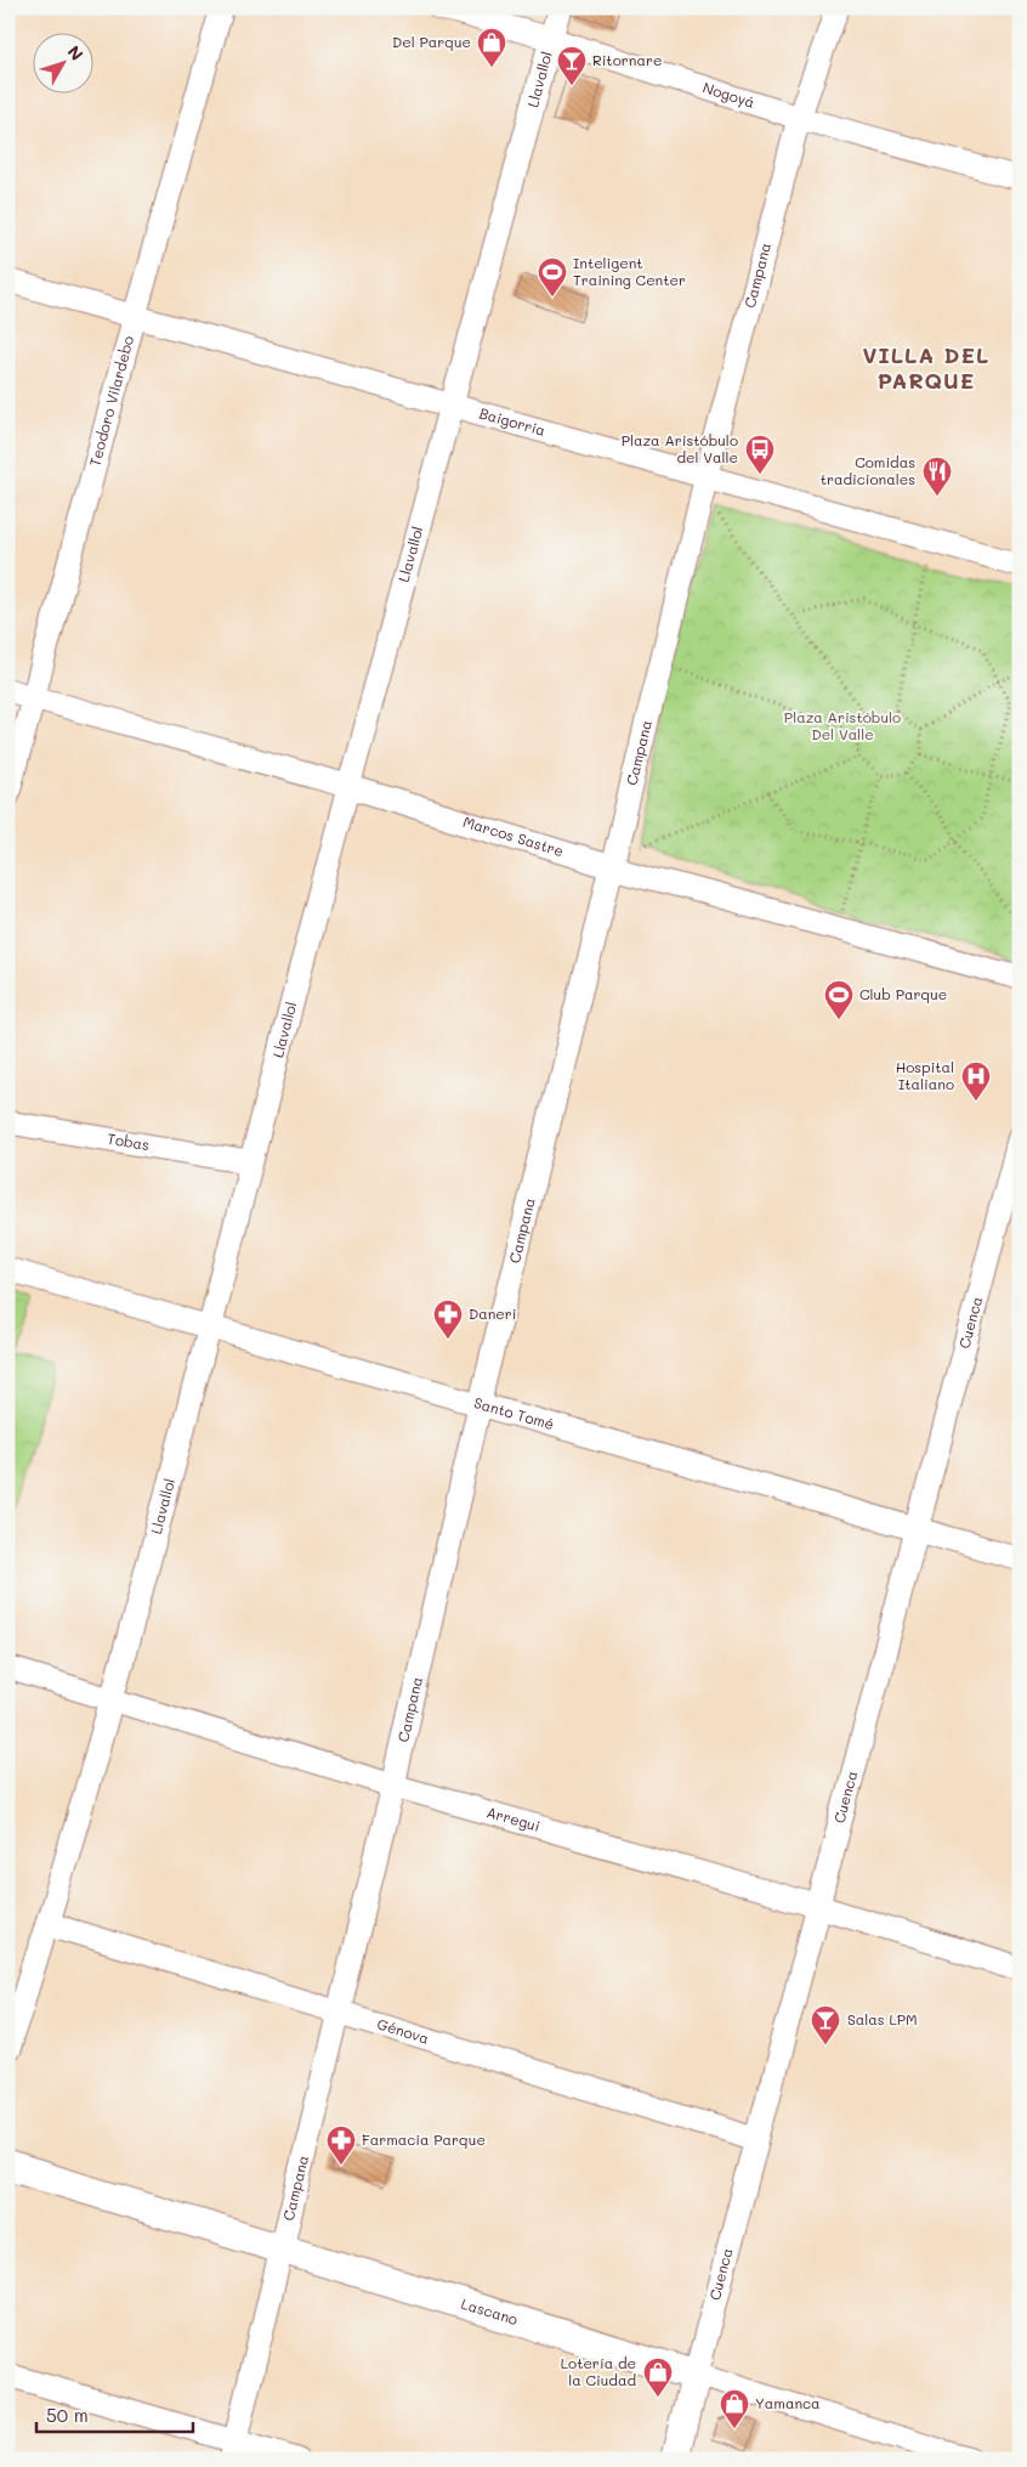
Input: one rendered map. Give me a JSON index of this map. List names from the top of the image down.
{
  "streets": {
    "street": [
      "Llavallol",
      "Nogoyá",
      "Campana",
      "Teodoro Vilardebo",
      "Baigorria",
      "Marcos Sastre",
      "Tobas",
      "Cuenca",
      "Santo Tomé",
      "Arregui",
      "Génova",
      "Lascano"
    ]
  },
  "crossings": [
    ["Llavallol", "Nogoyá"],
    ["Llavallol", "Baigorria"],
    ["Llavallol", "Marcos Sastre"],
    ["Llavallol", "Tobas"],
    ["Llavallol", "Santo Tomé"],
    ["Llavallol", "Arregui"],
    ["Llavallol", "Génova"],
    ["Nogoyá", "Campana"],
    ["Campana", "Baigorria"],
    ["Campana", "Marcos Sastre"],
    ["Campana", "Santo Tomé"],
    ["Campana", "Arregui"],
    ["Campana", "Génova"],
    ["Campana", "Lascano"],
    ["Teodoro Vilardebo", "Baigorria"],
    ["Teodoro Vilardebo", "Marcos Sastre"],
    ["Cuenca", "Santo Tomé"],
    ["Cuenca", "Arregui"],
    ["Cuenca", "Génova"],
    ["Cuenca", "Lascano"]
  ],
  "districts": ["VILLA DEL PARQUE"],
  "parks": ["Plaza Aristóbulo Del Valle"],
  "places": {
    "shop": ["Del Parque", "Lotería de la Ciudad", "Yamanca"],
    "bar": ["Ritornare", "Salas LPM"],
    "sports": ["Inteligent Training Center", "Club Parque"],
    "bus stop": ["Plaza Aristóbulo del Valle"],
    "restaurant": ["Comidas tradicionales"],
    "hospital": ["Hospital Italiano"],
    "pharmacy": ["Daneri", "Farmacia Parque"]
  },
  "scale_bar": "50 m",
  "north": "top right"
}
